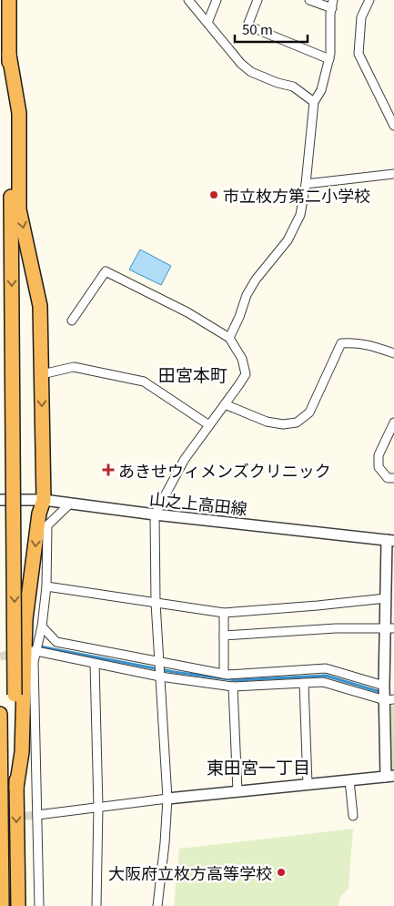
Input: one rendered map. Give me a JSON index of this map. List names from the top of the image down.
{
  "streets": {
    "street": ["山之上高田線"]
  },
  "districts": ["田宮本町", "東田宮一丁目"],
  "places": {
    "other": ["市立枚方第二小学校", "大阪府立枚方高等学校"],
    "health": ["あきせウィメンズクリニック"]
  },
  "scale_bar": "50 m"
}
